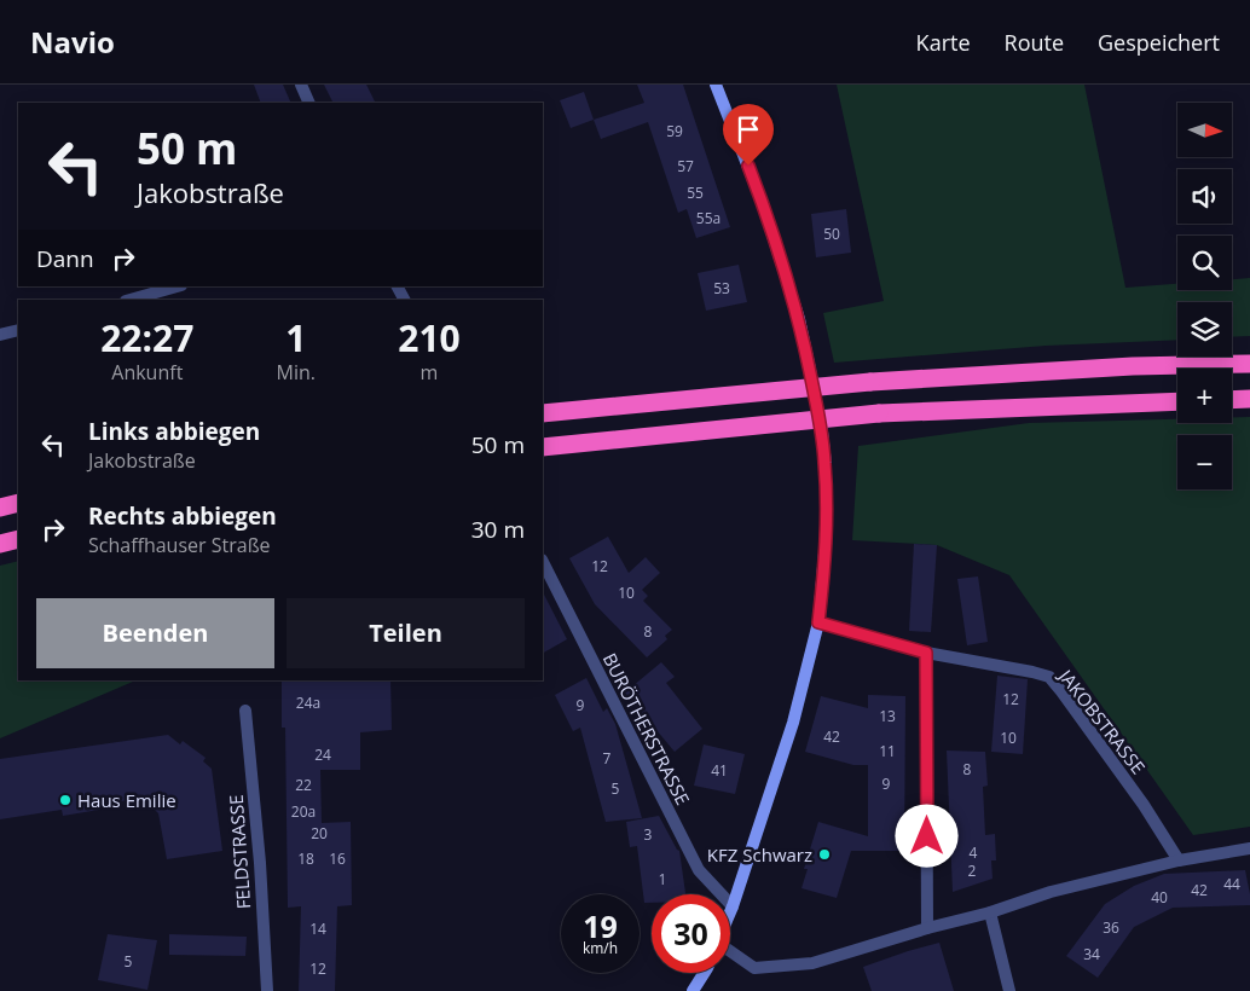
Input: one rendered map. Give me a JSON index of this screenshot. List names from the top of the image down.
{
  "streets": {
    "street": ["JAKOBSTRASSE", "BURÖTHERSTRASSE", "FELDSTRASSE"]
  },
  "places": ["Haus Emilie", "KFZ Schwarz"],
  "house_numbers": [
    "59",
    "57",
    "55",
    "55a",
    "50",
    "53",
    "12",
    "10",
    "8",
    "12",
    "24a",
    "9",
    "13",
    "42",
    "10",
    "11",
    "24",
    "7",
    "8",
    "41",
    "9",
    "22",
    "5",
    "20a",
    "20",
    "3",
    "4",
    "18",
    "16",
    "2",
    "1",
    "44",
    "42",
    "40",
    "36",
    "14",
    "34",
    "5",
    "12"
  ],
  "north": "right",
  "page": {
    "header": "Navio",
    "nav": ["Karte", "Route", "Gespeichert"],
    "map_buttons": ["+", "−"],
    "turn": ["50 m", "Jakobstraße"],
    "then": "Dann",
    "eta": [
      "22:27",
      "Ankunft",
      "1",
      "Min.",
      "210",
      "m"
    ],
    "list": [
      {
        "name": "Links abbiegen",
        "note": "Jakobstraße",
        "value": "50 m"
      },
      {
        "name": "Rechts abbiegen",
        "note": "Schaffhauser Straße",
        "value": "30 m"
      }
    ],
    "buttons": ["Beenden", "Teilen"],
    "speed": "19 km/h",
    "limit": "30"
  }
}
